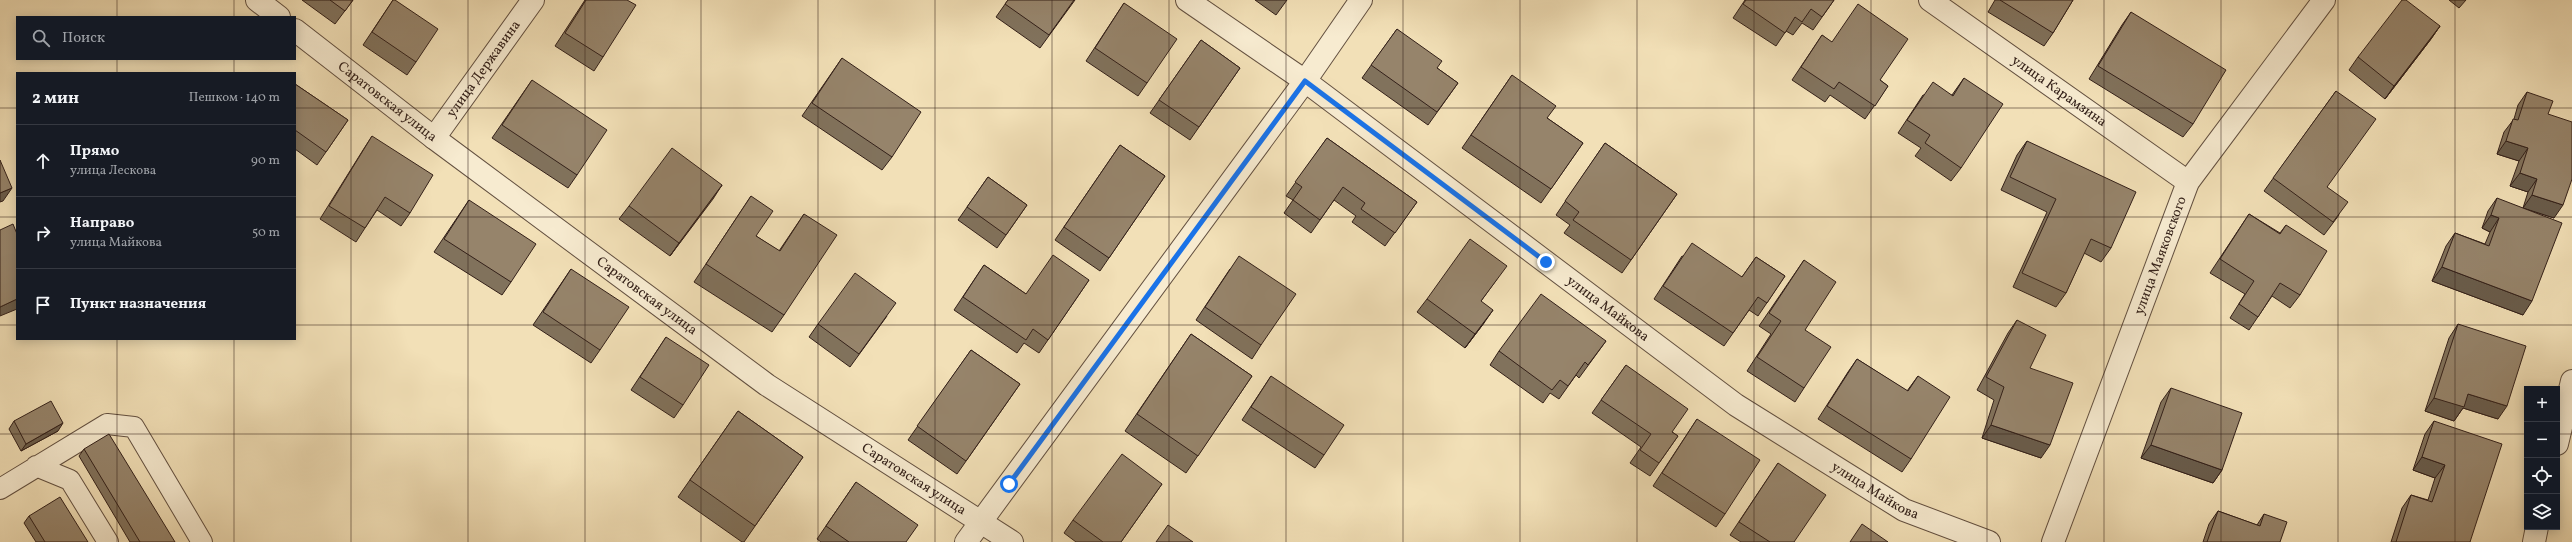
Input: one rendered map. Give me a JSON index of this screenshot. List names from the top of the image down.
{
  "streets": {
    "street": [
      "улица Державина",
      "улица Карамзина",
      "Саратовская улица",
      "улица Маяковского",
      "улица Майкова"
    ]
  },
  "crossings": [
    ["улица Державина", "Саратовская улица"],
    ["улица Карамзина", "улица Маяковского"]
  ],
  "page": {
    "search": "Поиск",
    "heading": ["2 мин", "Пешком · 140 m"],
    "list": [
      ["Прямо", "улица Лескова", "90 m"],
      ["Направо", "улица Майкова", "50 m"],
      "Пункт назначения"
    ],
    "map_buttons": ["+", "−"]
  }
}
